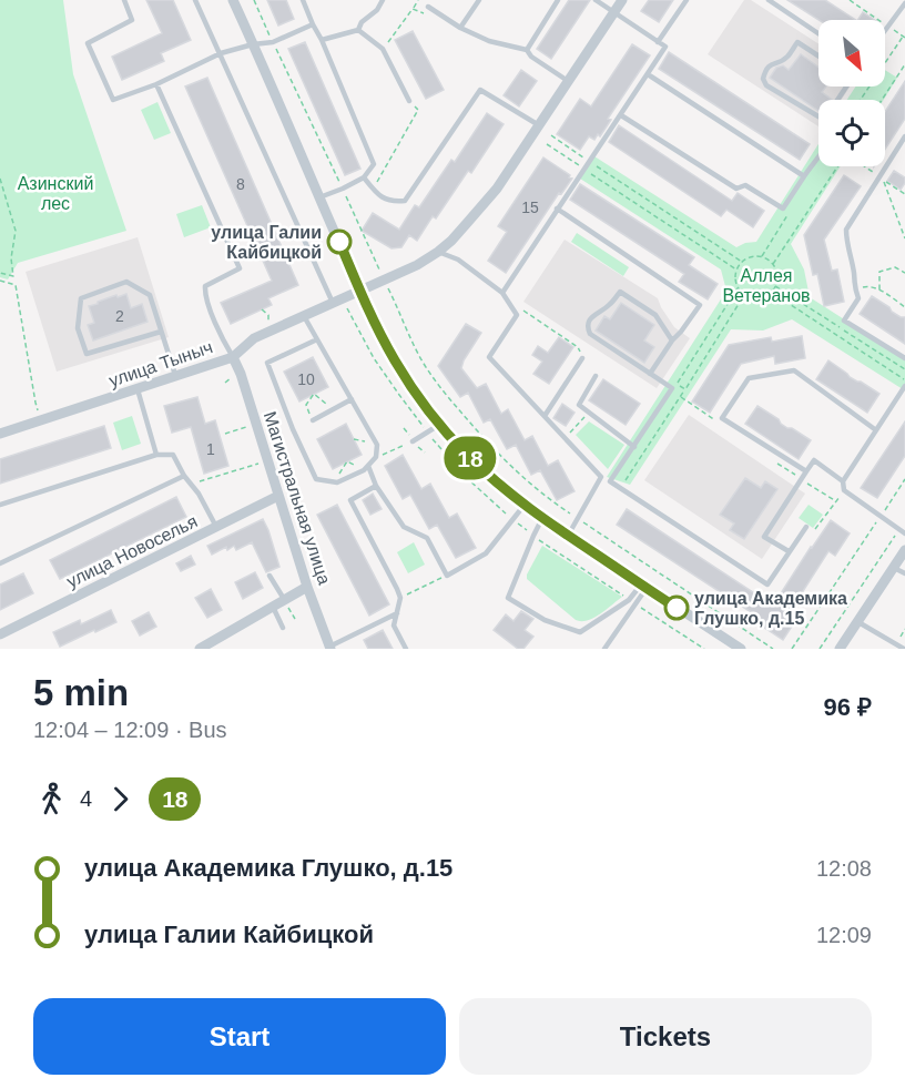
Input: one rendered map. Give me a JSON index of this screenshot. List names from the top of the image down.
{
  "streets": {
    "street": ["улица Тыныч", "Магистральная улица", "улица Новоселья"]
  },
  "crossings": [
    ["улица Тыныч", "Магистральная улица"],
    ["Магистральная улица", "улица Новоселья"]
  ],
  "parks": ["Азинский лес", "Аллея Ветеранов"],
  "places": ["улица Галии Кайбицкой", "улица Академика Глушко, д.15"],
  "lines": ["bus line 18"],
  "house_numbers": [
    "8",
    "15",
    "2",
    "10",
    "1"
  ],
  "north": "bottom right",
  "page": {
    "on_map": "18",
    "heading": ["5 min", "12:04 – 12:09 · Bus", "96 ₽"],
    "legs": ["4", "18"],
    "list": [
      {
        "name": "улица Академика Глушко, д.15",
        "value": "12:08"
      },
      {
        "name": "улица Галии Кайбицкой",
        "value": "12:09"
      }
    ],
    "buttons": ["Start", "Tickets"]
  }
}
